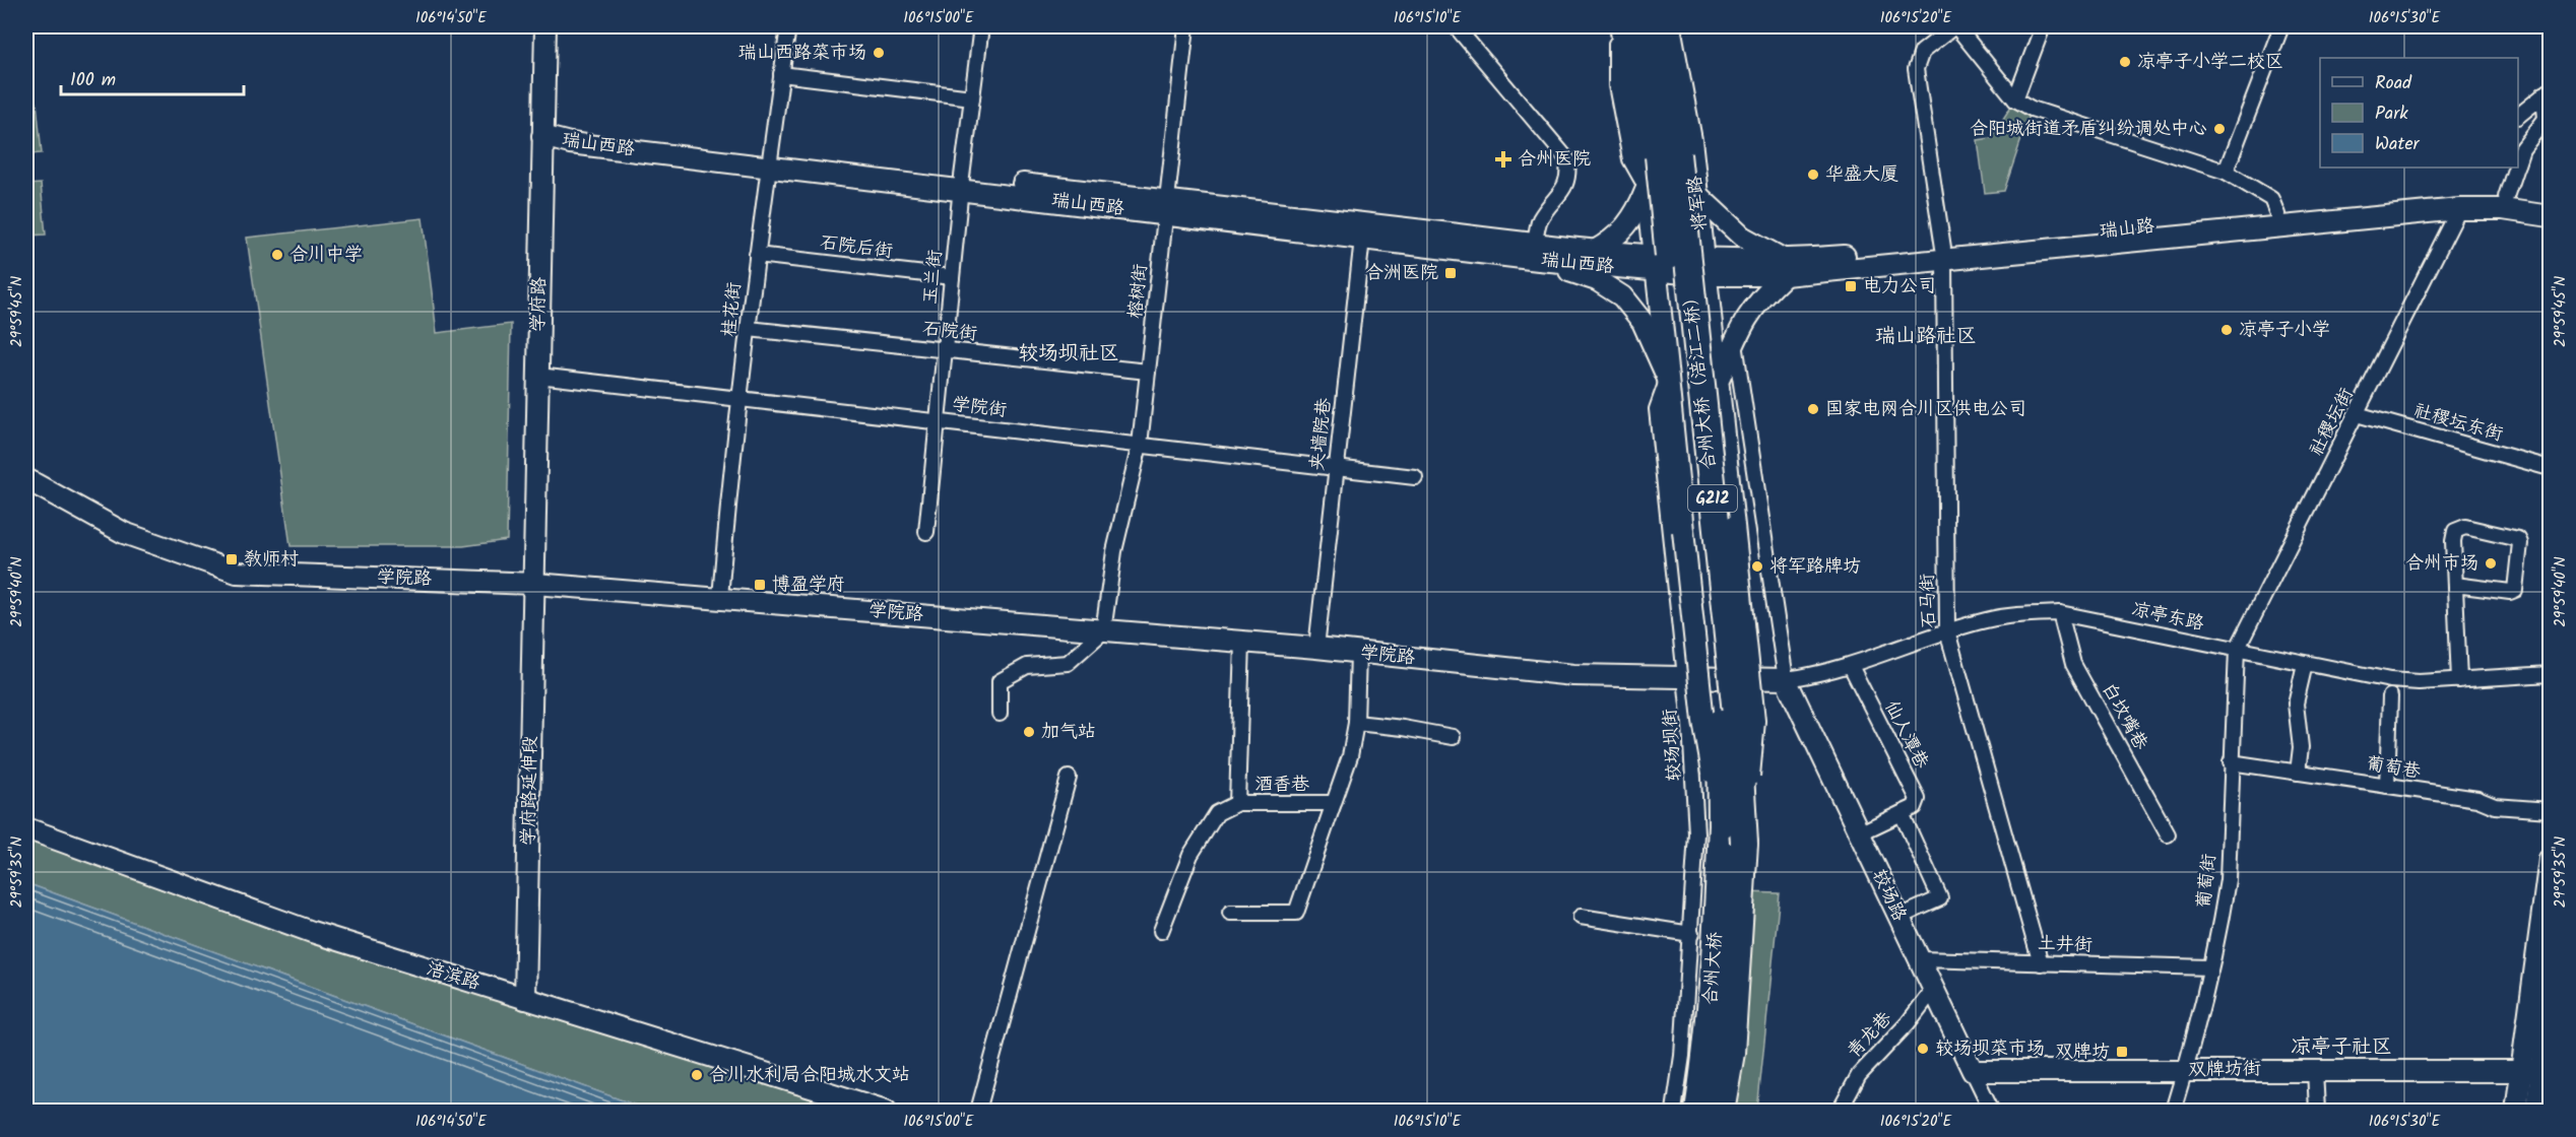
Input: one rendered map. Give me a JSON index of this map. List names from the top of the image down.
{
  "streets": {
    "highway": ["合州大桥（涪江二桥）", "G212", "合州大桥"],
    "main road": [
      "瑞山西路",
      "将军路",
      "瑞山路",
      "学府路",
      "学院路",
      "学府路延伸段",
      "较场路",
      "涪滨路",
      "双牌坊街"
    ],
    "street": [
      "石院后街",
      "玉兰街",
      "榕树街",
      "桂花街",
      "石院街",
      "学院街",
      "社稷坛街",
      "社稷坛东街",
      "夹墙院巷",
      "石马街",
      "凉亭东路",
      "白坟嘴巷",
      "仙人潭巷",
      "较场坝街",
      "葡萄巷",
      "酒香巷",
      "葡萄街",
      "土井街",
      "青龙巷"
    ]
  },
  "crossings": [
    ["瑞山西路", "将军路"],
    ["瑞山西路", "瑞山路"],
    ["瑞山西路", "玉兰街"],
    ["瑞山西路", "榕树街"],
    ["瑞山西路", "学府路"],
    ["瑞山西路", "桂花街"],
    ["瑞山西路", "夹墙院巷"],
    ["将军路", "瑞山路"],
    ["将军路", "合州大桥（涪江二桥）"],
    ["将军路", "合州大桥"],
    ["瑞山路", "社稷坛街"],
    ["瑞山路", "石马街"],
    ["石院后街", "玉兰街"],
    ["石院后街", "桂花街"],
    ["玉兰街", "石院街"],
    ["玉兰街", "学院街"],
    ["榕树街", "石院街"],
    ["榕树街", "学院街"],
    ["榕树街", "学院路"],
    ["学府路", "学院街"],
    ["学府路", "学院路"],
    ["学府路", "学府路延伸段"],
    ["桂花街", "石院街"],
    ["桂花街", "学院街"],
    ["桂花街", "学院路"],
    ["合州大桥（涪江二桥）", "合州大桥"],
    ["学院街", "夹墙院巷"],
    ["社稷坛街", "社稷坛东街"],
    ["社稷坛街", "凉亭东路"],
    ["社稷坛街", "葡萄街"],
    ["夹墙院巷", "学院路"],
    ["学院路", "凉亭东路"],
    ["学院路", "较场坝街"],
    ["学院路", "酒香巷"],
    ["学院路", "学府路延伸段"],
    ["学院路", "较场路"],
    ["石马街", "凉亭东路"],
    ["石马街", "土井街"],
    ["凉亭东路", "白坟嘴巷"],
    ["凉亭东路", "仙人潭巷"],
    ["凉亭东路", "葡萄街"],
    ["凉亭东路", "较场路"],
    ["葡萄巷", "葡萄街"],
    ["学府路延伸段", "涪滨路"],
    ["葡萄街", "土井街"],
    ["葡萄街", "双牌坊街"],
    ["较场路", "土井街"],
    ["较场路", "青龙巷"],
    ["较场路", "双牌坊街"]
  ],
  "districts": ["瑞山路社区", "较场坝社区", "凉亭子社区"],
  "places": {
    "other": [
      "瑞山西路菜市场",
      "凉亭子小学二校区",
      "合阳城街道矛盾纠纷调处中心",
      "华盛大厦",
      "合川中学",
      "凉亭子小学",
      "国家电网合川区供电公司",
      "合州市场",
      "将军路牌坊",
      "加气站",
      "较场坝菜市场",
      "合川水利局合阳城水文站"
    ],
    "health": ["合州医院"],
    "transit": [
      "合洲医院",
      "电力公司",
      "教师村",
      "博盈学府",
      "双牌坊"
    ]
  },
  "legend": ["Road", "Park", "Water"],
  "scale_bar": "100 m",
  "coordinates": [
    "106°14'50\"E",
    "106°15'00\"E",
    "106°15'10\"E",
    "106°15'20\"E",
    "106°15'30\"E",
    "29°59'45\"N",
    "29°59'40\"N",
    "29°59'35\"N"
  ]
}
